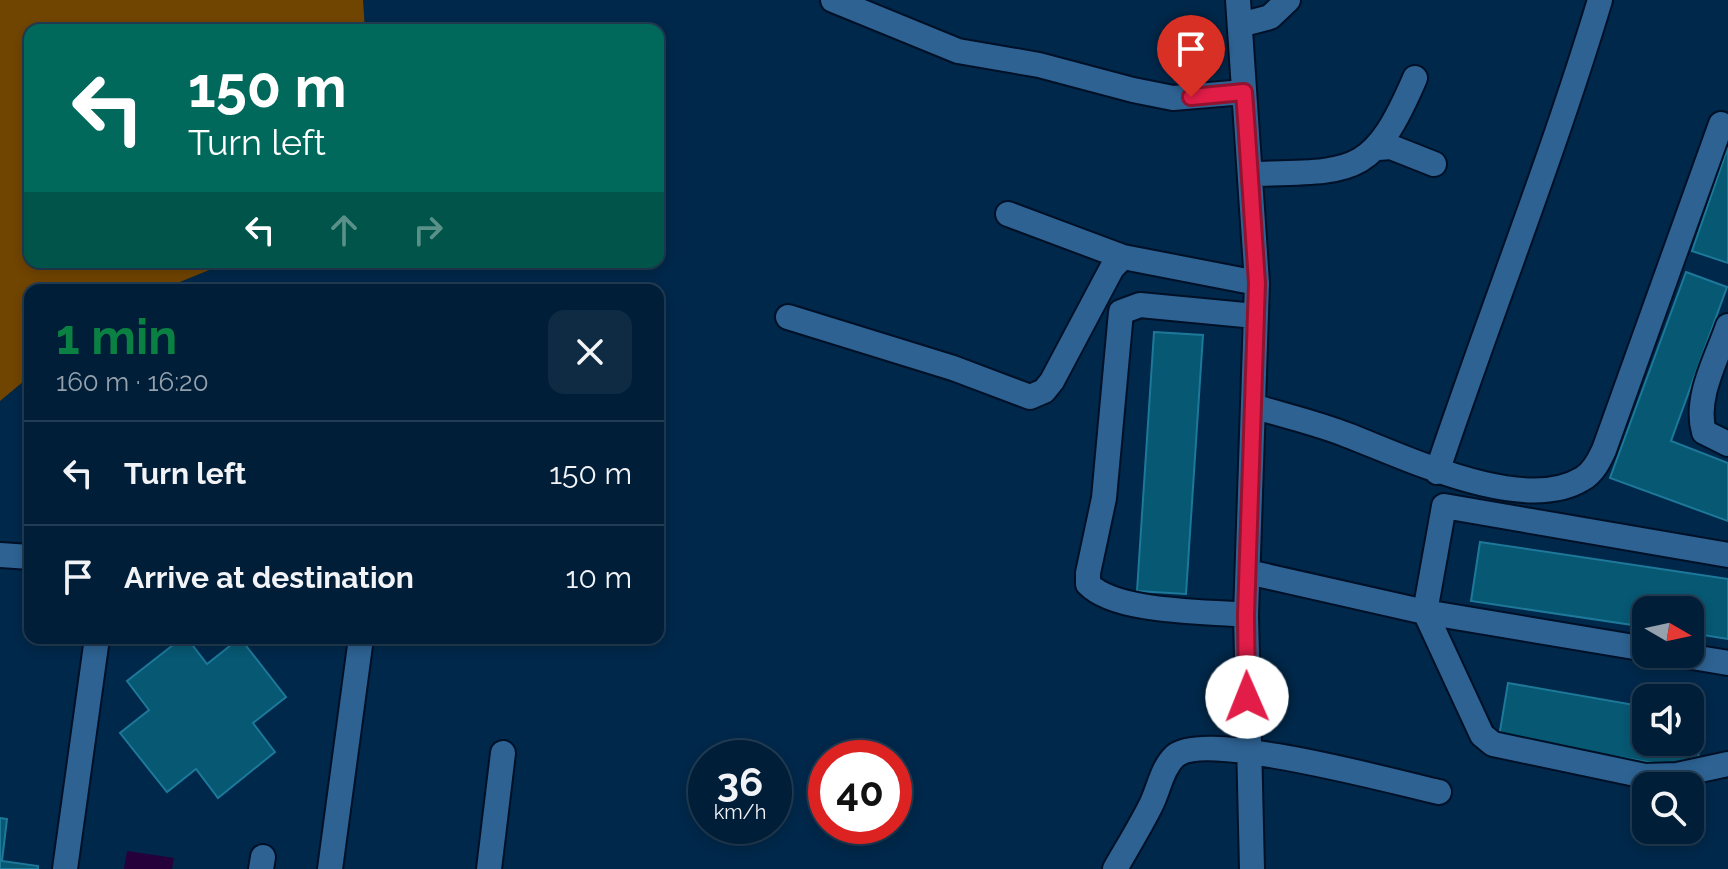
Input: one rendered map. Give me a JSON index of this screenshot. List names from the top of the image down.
{
  "north": "right",
  "page": {
    "turn": ["150 m", "Turn left"],
    "heading": ["1 min", "160 m · 16:20"],
    "list": [
      {
        "name": "Turn left",
        "value": "150 m"
      },
      {
        "name": "Arrive at destination",
        "value": "10 m"
      }
    ],
    "speed": "36 km/h",
    "limit": "40"
  }
}
